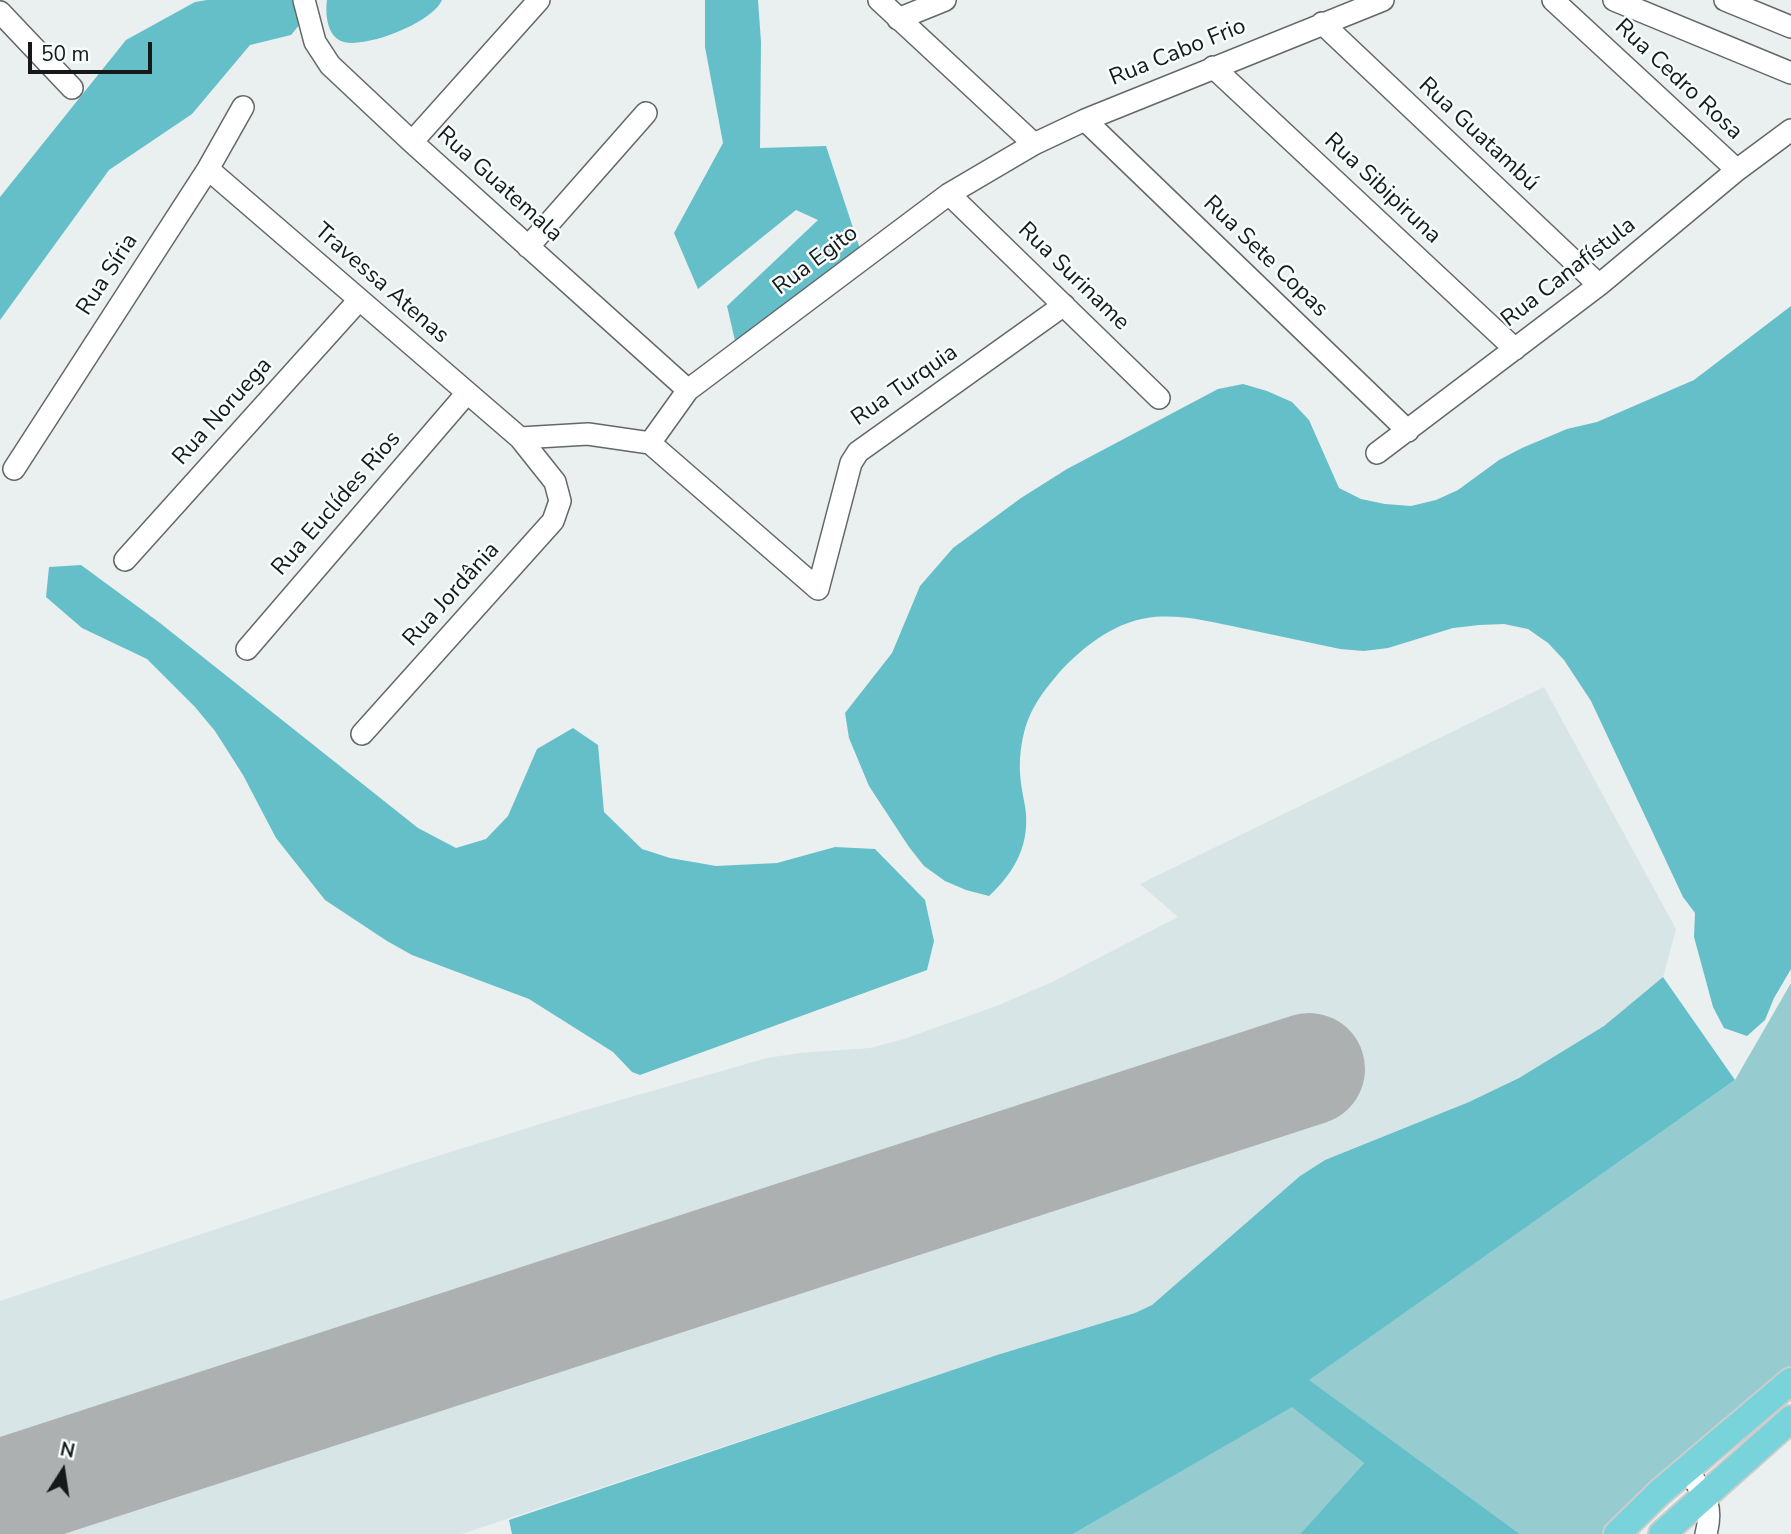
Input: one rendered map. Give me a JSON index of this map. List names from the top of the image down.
{
  "streets": {
    "street": [
      "Rua Cabo Frio",
      "Rua Cedro Rosa",
      "Rua Guatambú",
      "Rua Guatemala",
      "Rua Sibipiruna",
      "Rua Sete Copas",
      "Rua Egito",
      "Rua Canafístula",
      "Rua Síria",
      "Rua Suriname",
      "Travessa Atenas",
      "Rua Turquia",
      "Rua Noruega",
      "Rua Euclídes Rios",
      "Rua Jordânia"
    ]
  },
  "crossings": [
    ["Rua Cabo Frio", "Rua Guatambú"],
    ["Rua Cabo Frio", "Rua Sibipiruna"],
    ["Rua Cabo Frio", "Rua Sete Copas"],
    ["Rua Cabo Frio", "Rua Egito"],
    ["Rua Cedro Rosa", "Rua Canafístula"],
    ["Rua Guatambú", "Rua Canafístula"],
    ["Rua Guatemala", "Rua Egito"],
    ["Rua Sibipiruna", "Rua Canafístula"],
    ["Rua Sete Copas", "Rua Canafístula"],
    ["Rua Egito", "Rua Suriname"],
    ["Rua Egito", "Rua Turquia"],
    ["Rua Síria", "Travessa Atenas"],
    ["Rua Suriname", "Rua Turquia"],
    ["Travessa Atenas", "Rua Noruega"],
    ["Travessa Atenas", "Rua Euclídes Rios"],
    ["Travessa Atenas", "Rua Jordânia"]
  ],
  "scale_bar": "50 m",
  "north": "top"
}
